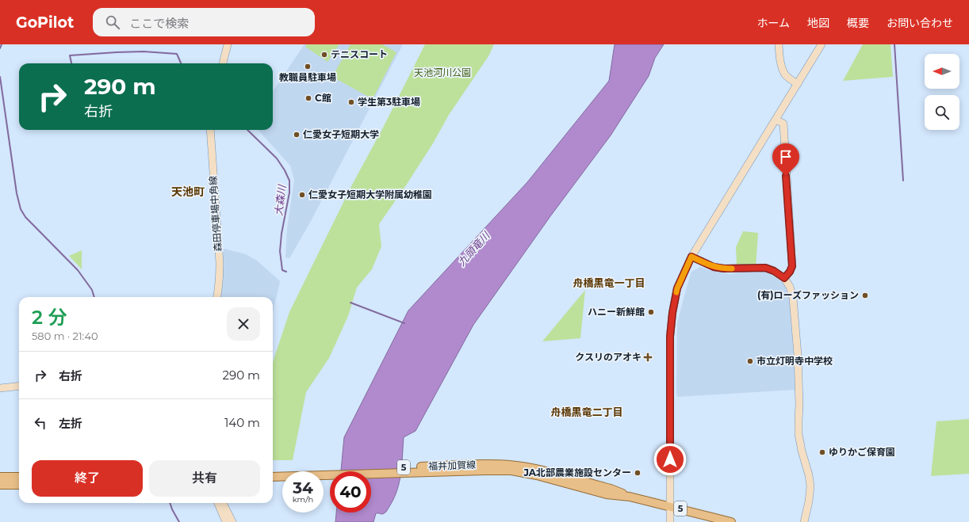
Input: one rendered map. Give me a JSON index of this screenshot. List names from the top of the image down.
{
  "streets": {
    "main road": ["福井加賀線", "5"],
    "street": ["森田停車場中角線"]
  },
  "districts": ["天池町", "舟橋黒竜一丁目", "舟橋黒竜二丁目"],
  "water": ["大森川", "九頭竜川"],
  "parks": ["天池河川公園"],
  "places": {
    "other": [
      "テニスコート",
      "教職員駐車場",
      "C館",
      "学生第3駐車場",
      "仁愛女子短期大学",
      "仁愛女子短期大学附属幼稚園",
      "(有)ローズファッション",
      "ハニー新鮮館",
      "市立灯明寺中学校",
      "ゆりかご保育園",
      "JA北部農業施設センター"
    ],
    "health": ["クスリのアオキ"]
  },
  "north": "left",
  "page": {
    "header": "GoPilot",
    "search": "ここで検索",
    "nav": [
      "ホーム",
      "地図",
      "概要",
      "お問い合わせ"
    ],
    "turn": ["290 m", "右折"],
    "heading": ["2 分", "580 m · 21:40"],
    "list": [
      {
        "name": "右折",
        "value": "290 m"
      },
      {
        "name": "左折",
        "value": "140 m"
      }
    ],
    "buttons": ["終了", "共有"],
    "speed": "34 km/h",
    "limit": "40"
  }
}
